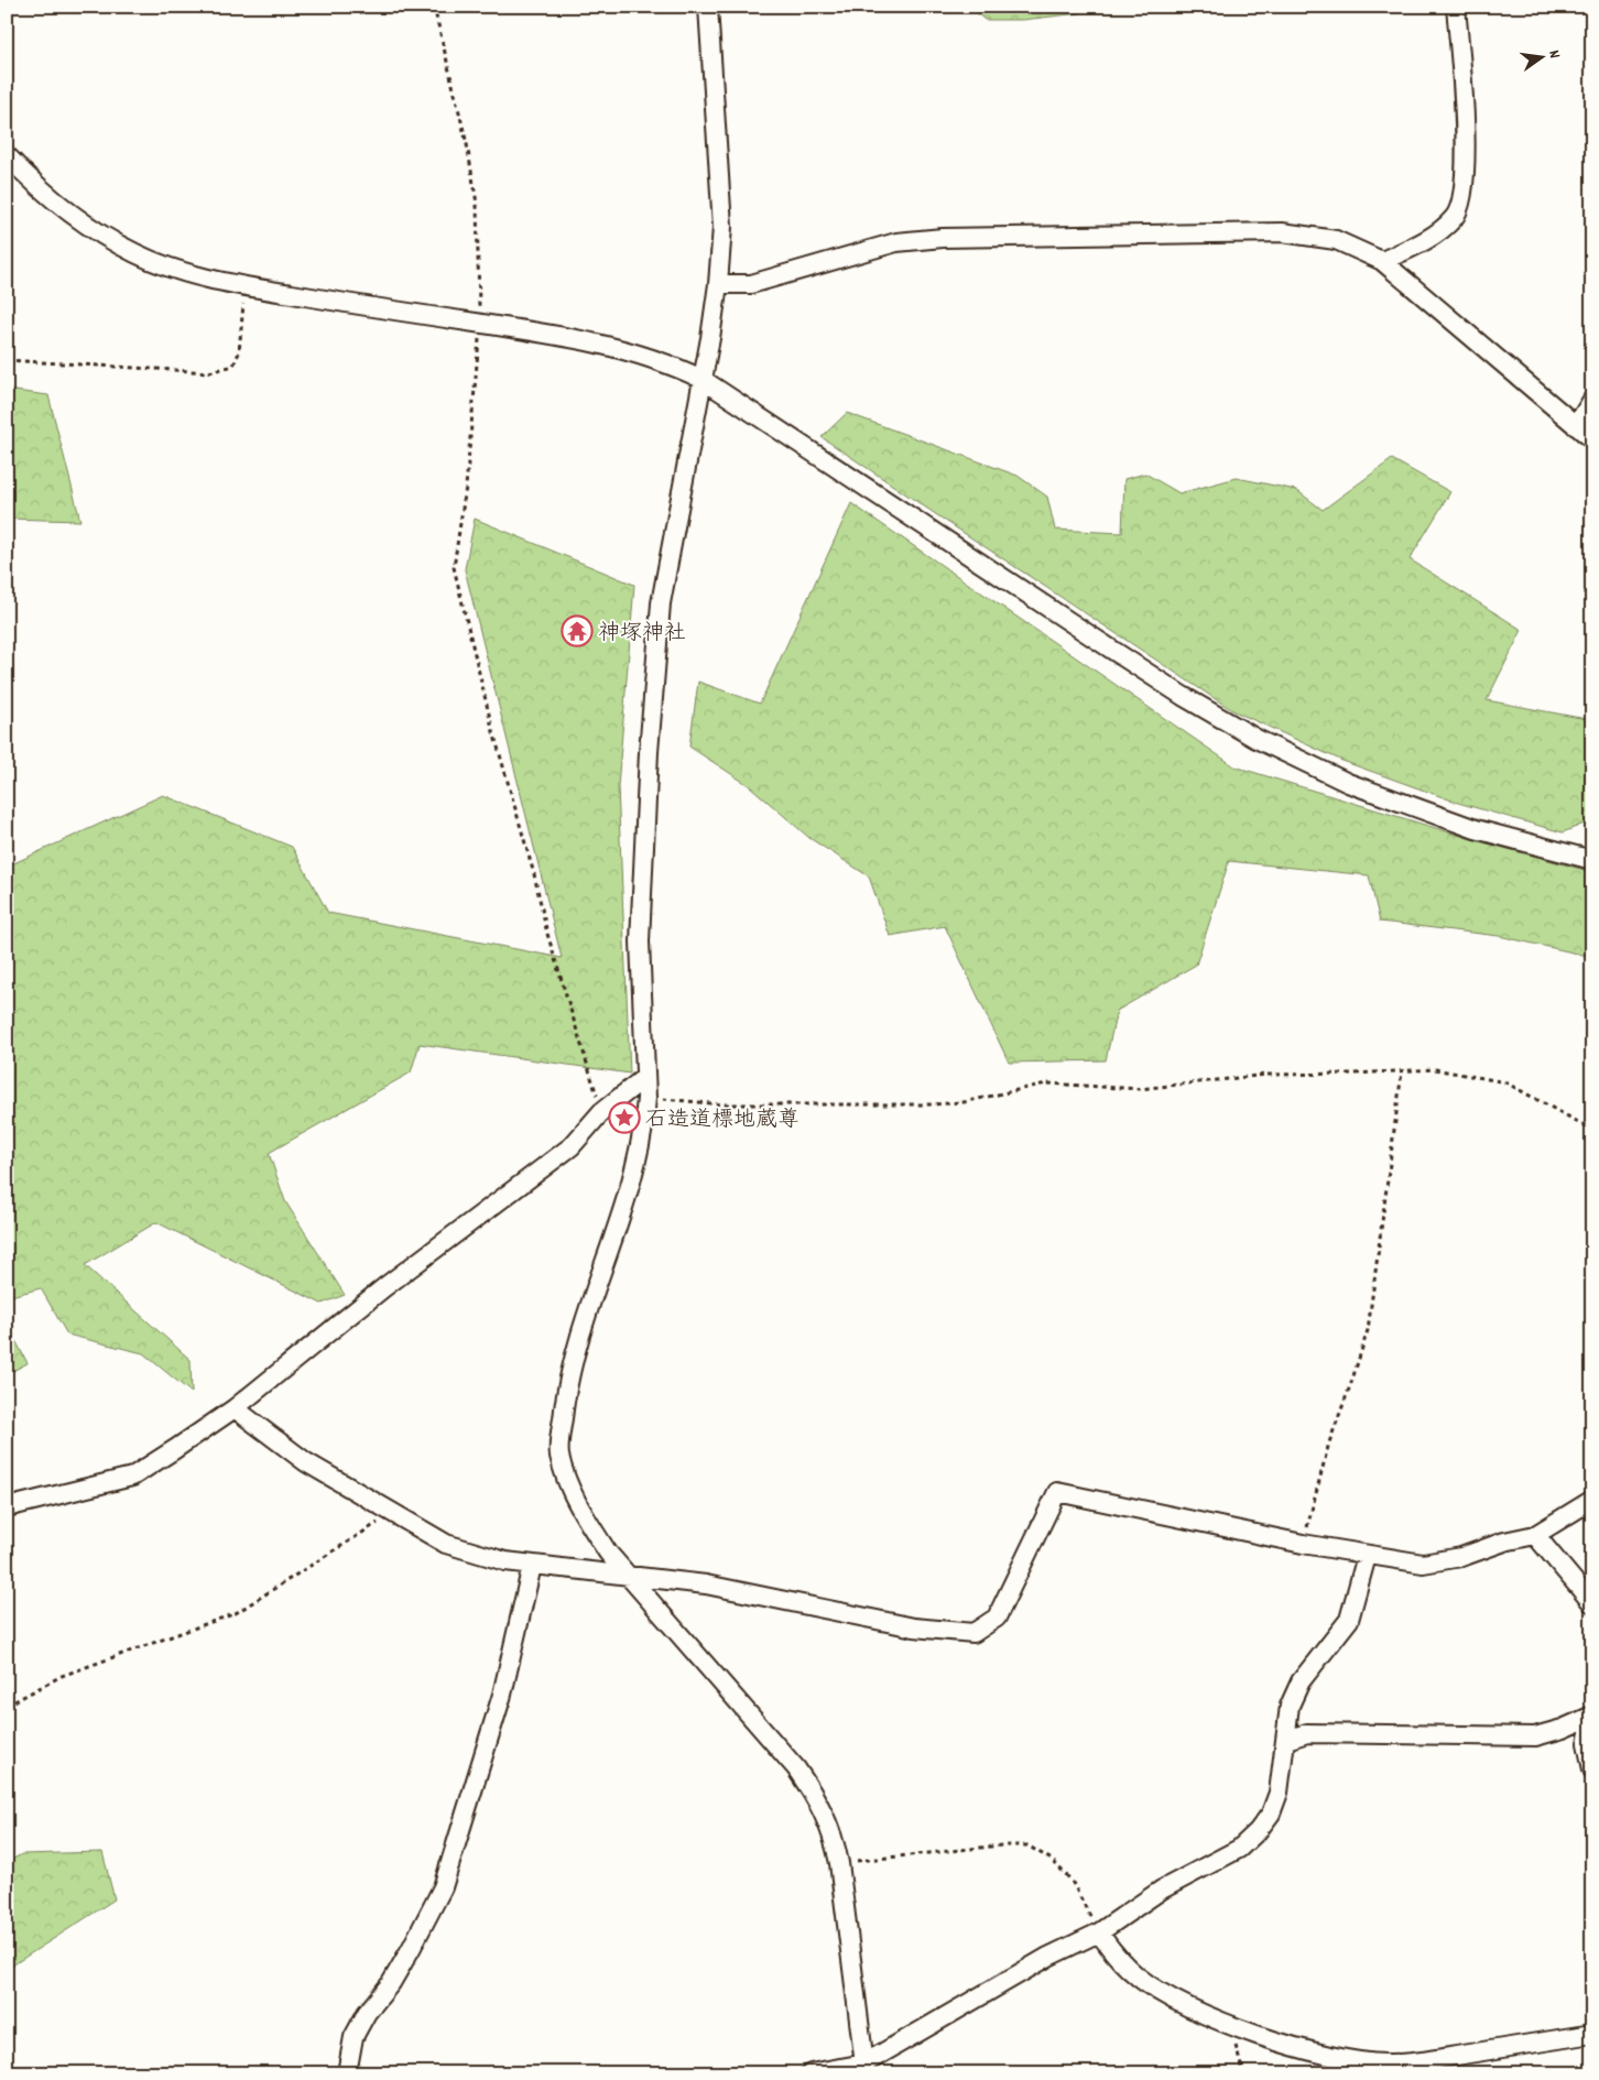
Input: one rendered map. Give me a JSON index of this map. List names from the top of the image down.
{
  "places": {
    "temple": ["神塚神社"],
    "place": ["石造道標地蔵尊"]
  },
  "north": "right"
}
